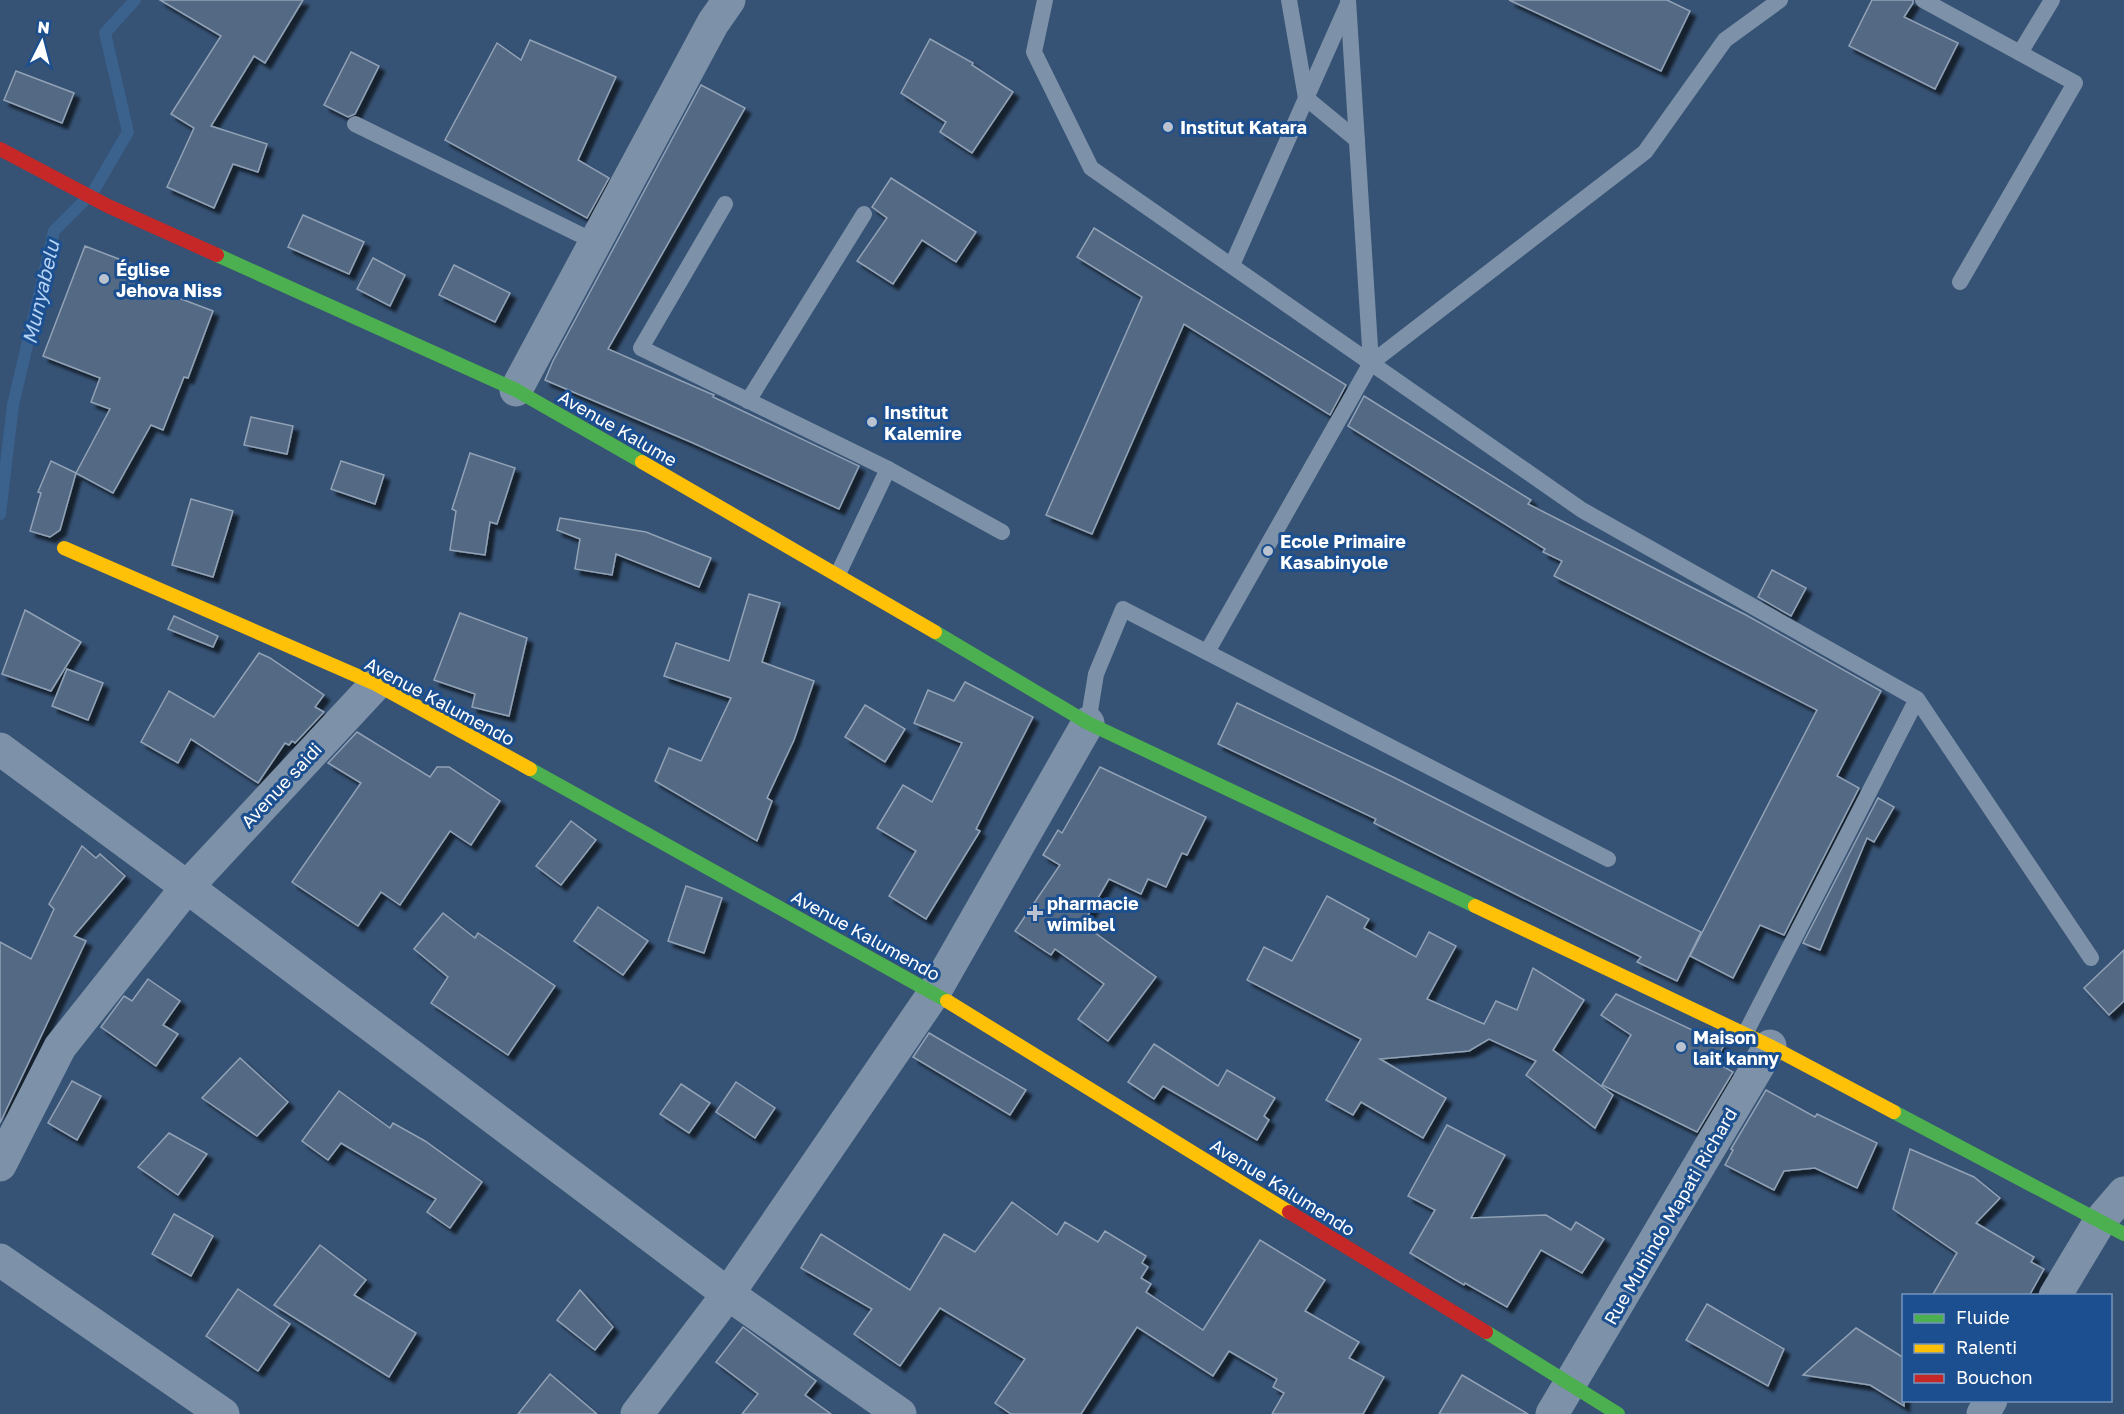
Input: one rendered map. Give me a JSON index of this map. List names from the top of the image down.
{
  "streets": {
    "street": [
      "Avenue Kalume",
      "Avenue Kalumendo",
      "Avenue saidi",
      "Rue Muhindo Mapati Richard"
    ]
  },
  "crossings": [
    ["Avenue Kalume", "Rue Muhindo Mapati Richard"],
    ["Avenue Kalumendo", "Avenue saidi"],
    ["Avenue Kalumendo", "Rue Muhindo Mapati Richard"]
  ],
  "water": ["Munyabelu"],
  "places": {
    "other": [
      "Institut Katara",
      "Église Jehova Niss",
      "Institut Kalemire",
      "Ecole Primaire Kasabinyole",
      "Maison lait kanny"
    ],
    "health": ["pharmacie wimibel"]
  },
  "legend": ["Fluide", "Ralenti", "Bouchon"],
  "north": "top"
}
